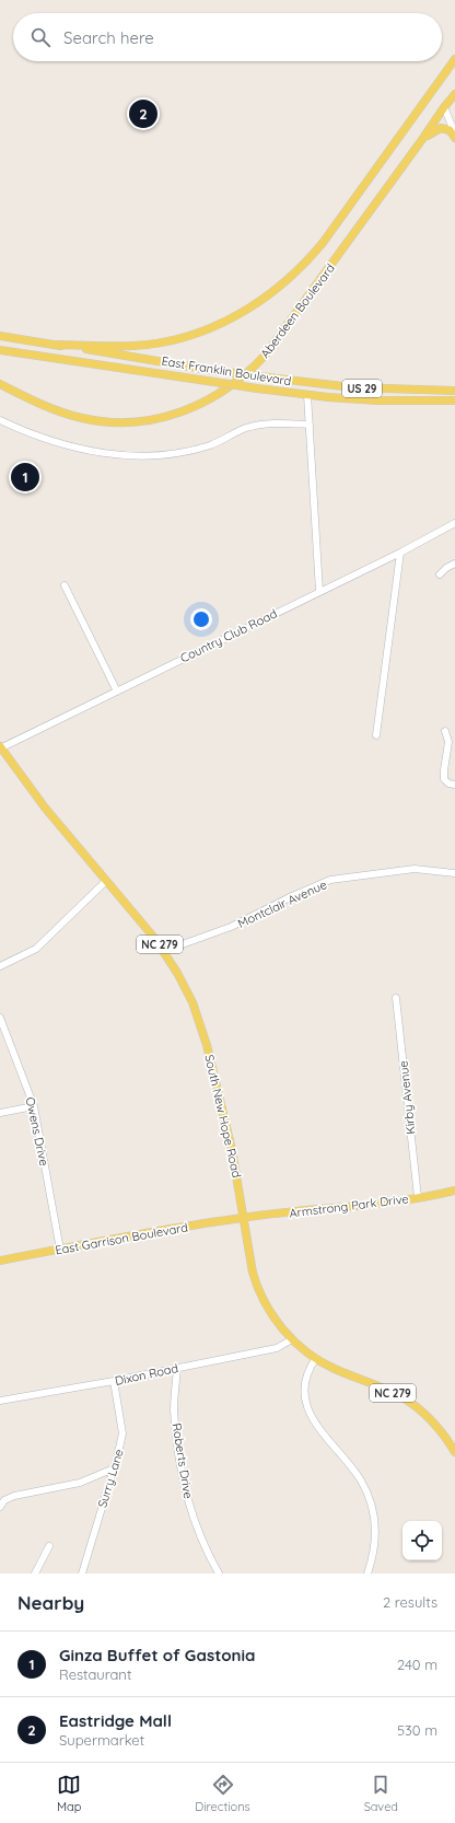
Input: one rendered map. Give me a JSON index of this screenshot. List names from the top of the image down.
{
  "streets": {
    "main road": [
      "Aberdeen Boulevard",
      "East Franklin Boulevard",
      "US 29",
      "NC 279",
      "South New Hope Road",
      "Armstrong Park Drive",
      "East Garrison Boulevard"
    ],
    "street": [
      "Country Club Road",
      "Montclair Avenue",
      "Kirby Avenue",
      "Owens Drive",
      "Dixon Road",
      "Roberts Drive",
      "Surry Lane"
    ]
  },
  "crossings": [
    ["Aberdeen Boulevard", "East Franklin Boulevard"],
    ["Country Club Road", "South New Hope Road"],
    ["Montclair Avenue", "South New Hope Road"],
    ["Kirby Avenue", "Armstrong Park Drive"],
    ["South New Hope Road", "Armstrong Park Drive"],
    ["South New Hope Road", "East Garrison Boulevard"],
    ["South New Hope Road", "Dixon Road"],
    ["Owens Drive", "East Garrison Boulevard"],
    ["Armstrong Park Drive", "East Garrison Boulevard"],
    ["Dixon Road", "Roberts Drive"],
    ["Dixon Road", "Surry Lane"]
  ],
  "page": {
    "search": "Search here",
    "pins": ["2", "1"],
    "heading": ["Nearby", "2 results"],
    "list": [
      {
        "mark": "1",
        "name": "Ginza Buffet of Gastonia",
        "note": "Restaurant",
        "value": "240 m"
      },
      {
        "mark": "2",
        "name": "Eastridge Mall",
        "note": "Supermarket",
        "value": "530 m"
      }
    ],
    "nav": ["Map", "Directions", "Saved"]
  }
}
